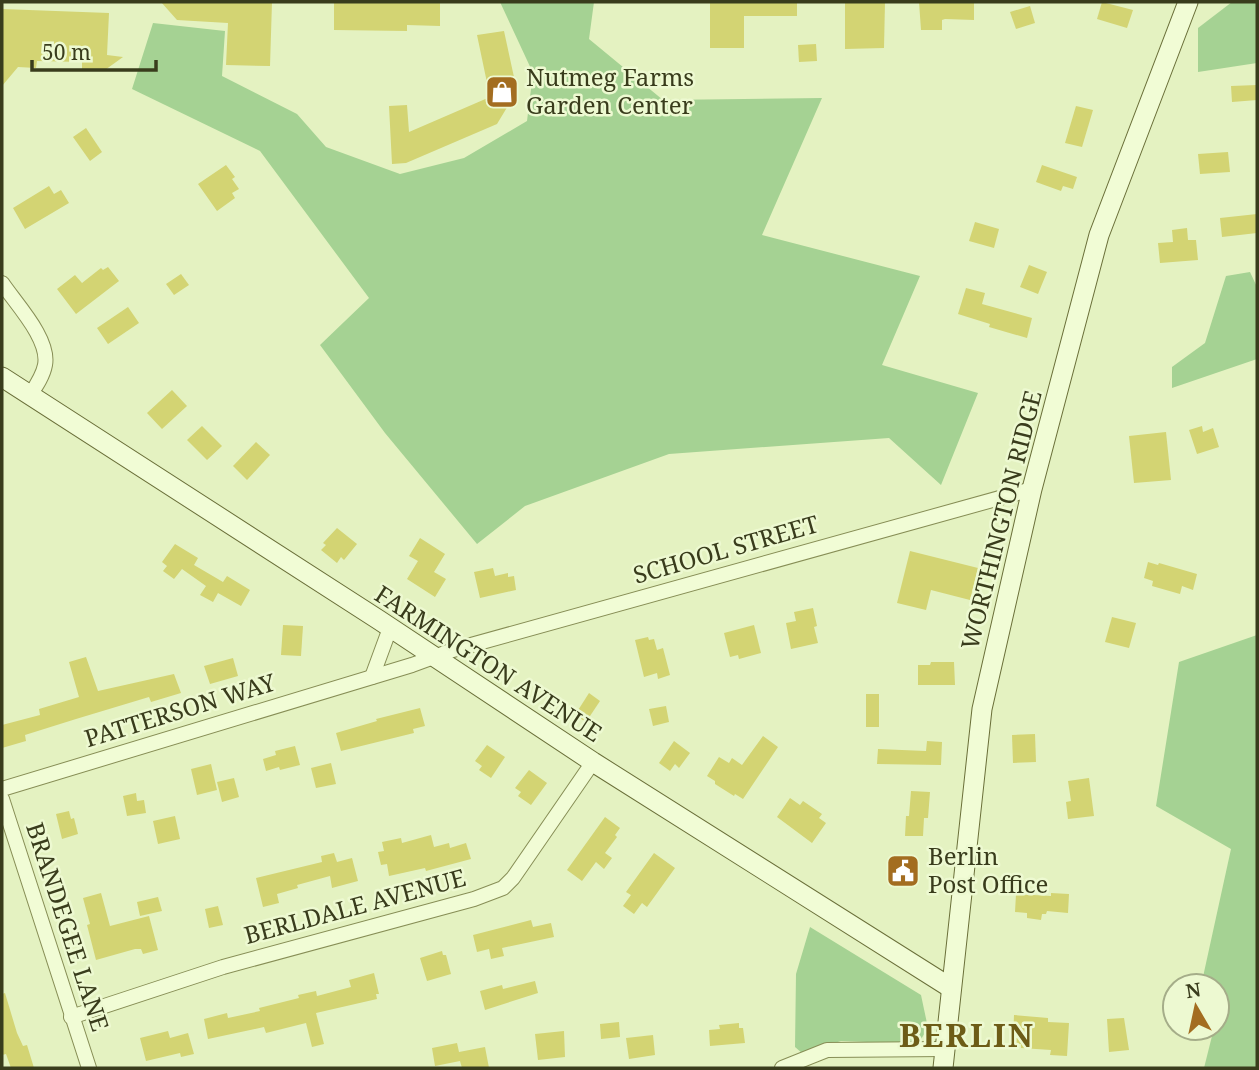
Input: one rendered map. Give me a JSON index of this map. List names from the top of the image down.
{
  "streets": {
    "street": [
      "WORTHINGTON RIDGE",
      "SCHOOL STREET",
      "FARMINGTON AVENUE",
      "PATTERSON WAY",
      "BERLDALE AVENUE",
      "BRANDEGEE LANE"
    ]
  },
  "crossings": [
    ["WORTHINGTON RIDGE", "SCHOOL STREET"],
    ["WORTHINGTON RIDGE", "FARMINGTON AVENUE"],
    ["SCHOOL STREET", "FARMINGTON AVENUE"],
    ["SCHOOL STREET", "PATTERSON WAY"],
    ["FARMINGTON AVENUE", "PATTERSON WAY"],
    ["FARMINGTON AVENUE", "BERLDALE AVENUE"],
    ["BERLDALE AVENUE", "BRANDEGEE LANE"]
  ],
  "districts": ["BERLIN"],
  "places": {
    "shop": ["Nutmeg Farms Garden Center"],
    "public building": ["Berlin Post Office"]
  },
  "scale_bar": "50 m",
  "north": "top"
}
